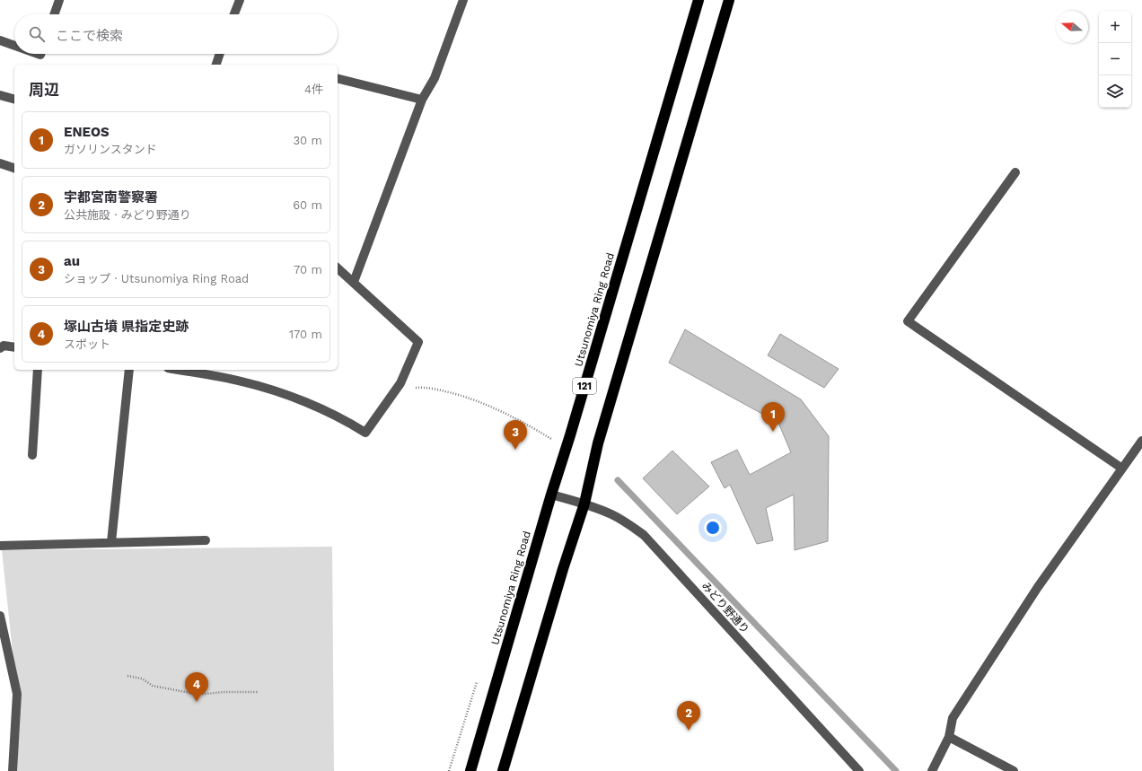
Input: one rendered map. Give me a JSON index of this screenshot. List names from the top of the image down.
{
  "streets": {
    "highway": ["Utsunomiya Ring Road", "121"],
    "street": ["みどり野通り"]
  },
  "crossings": [
    ["Utsunomiya Ring Road", "みどり野通り"],
    ["121", "みどり野通り"]
  ],
  "north": "left",
  "page": {
    "map_buttons": ["+", "−"],
    "search": "ここで検索",
    "heading": ["周辺", "4件"],
    "list": [
      {
        "mark": "1",
        "name": "ENEOS",
        "note": "ガソリンスタンド",
        "value": "30 m"
      },
      {
        "mark": "2",
        "name": "宇都宮南警察署",
        "note": "公共施設 · みどり野通り",
        "value": "60 m"
      },
      {
        "mark": "3",
        "name": "au",
        "note": "ショップ · Utsunomiya Ring Road",
        "value": "70 m"
      },
      {
        "mark": "4",
        "name": "塚山古墳 県指定史跡",
        "note": "スポット",
        "value": "170 m"
      }
    ],
    "pins": [
      "1",
      "3",
      "4",
      "2"
    ]
  }
}
